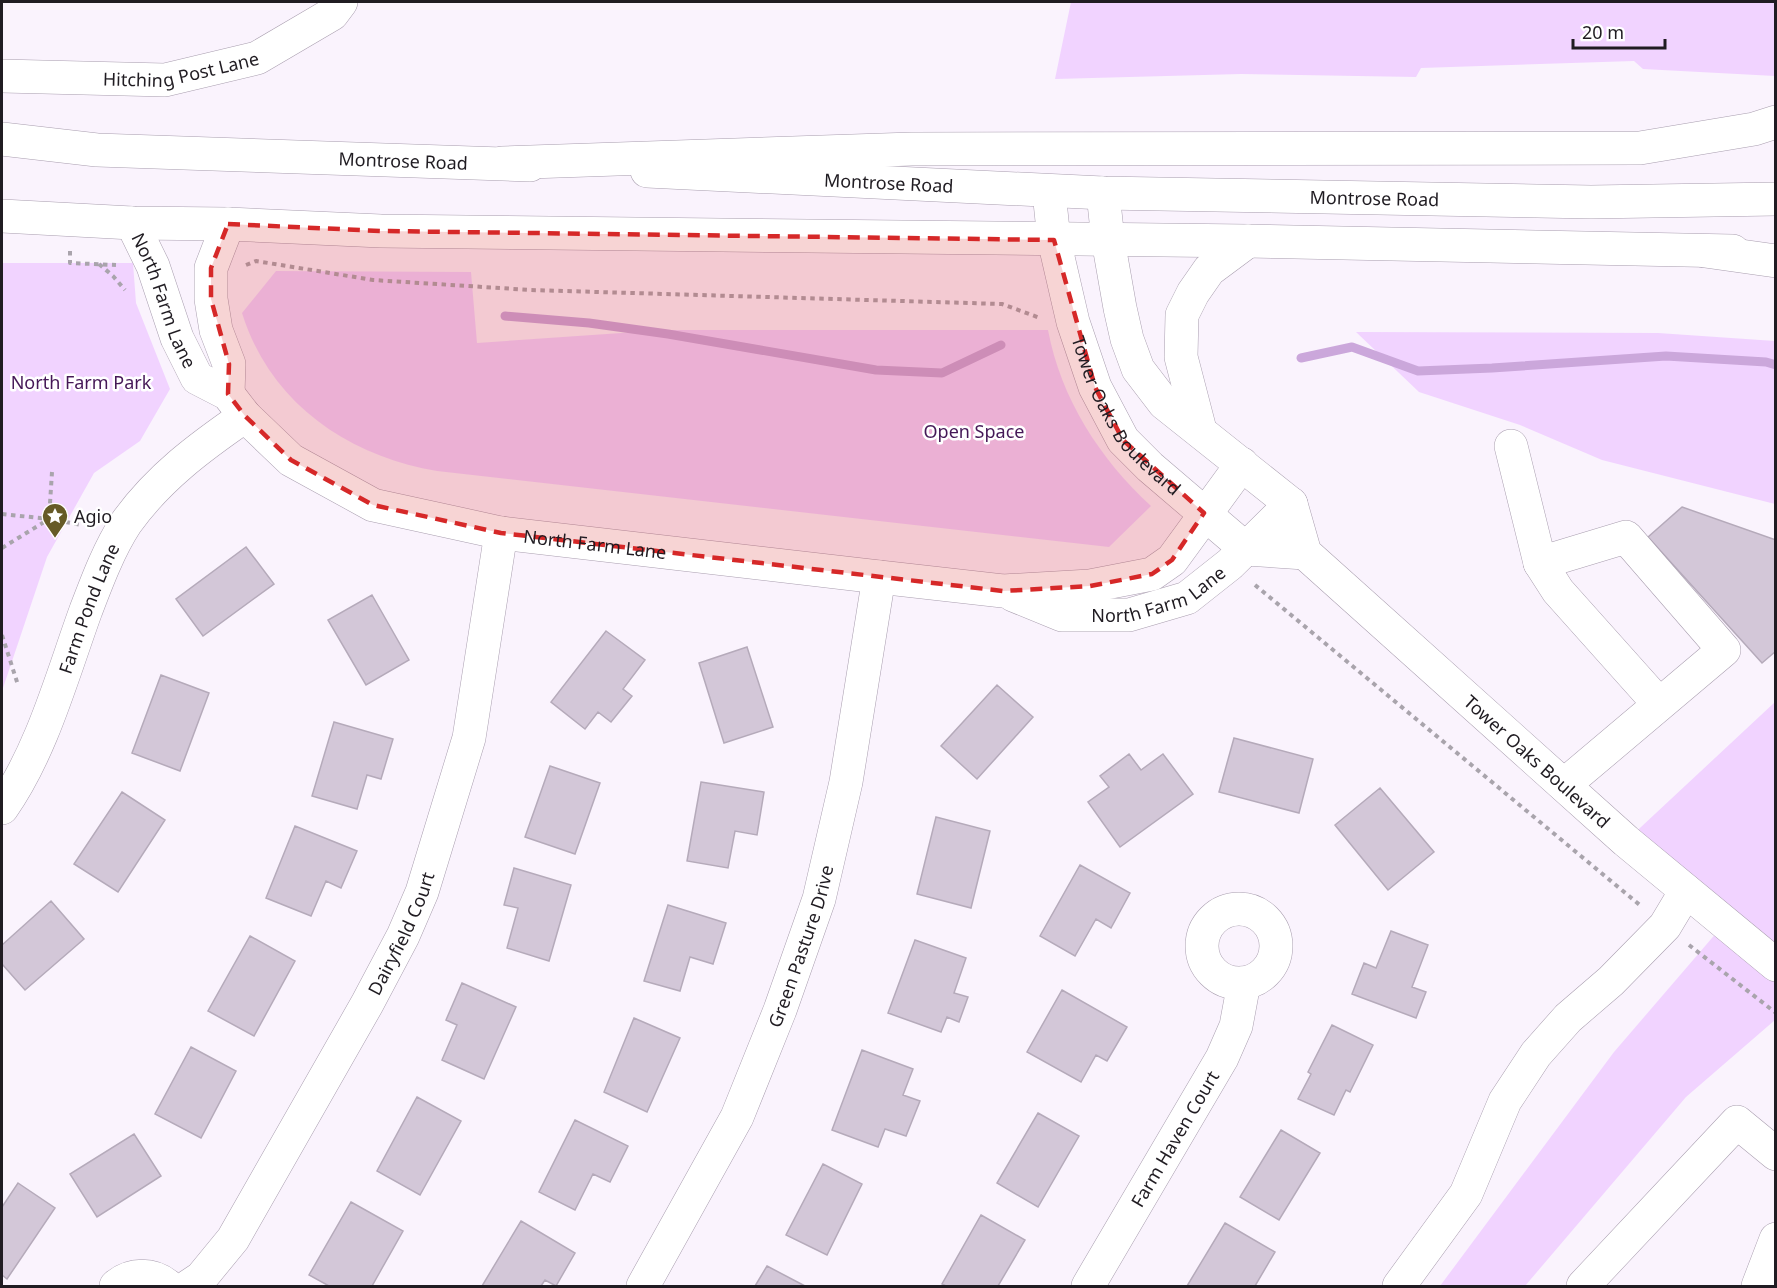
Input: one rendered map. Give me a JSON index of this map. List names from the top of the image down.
{
  "streets": {
    "main road": [
      "Hitching Post Lane",
      "Montrose Road",
      "North Farm Lane",
      "Tower Oaks Boulevard",
      "Farm Pond Lane",
      "Dairyfield Court",
      "Green Pasture Drive",
      "Farm Haven Court"
    ]
  },
  "crossings": [
    ["Montrose Road", "Tower Oaks Boulevard"],
    ["North Farm Lane", "Tower Oaks Boulevard"],
    ["North Farm Lane", "Farm Pond Lane"],
    ["North Farm Lane", "Dairyfield Court"],
    ["North Farm Lane", "Green Pasture Drive"]
  ],
  "parks": ["North Farm Park", "Open Space"],
  "places": {
    "place": ["Agio"]
  },
  "scale_bar": "20 m"
}
